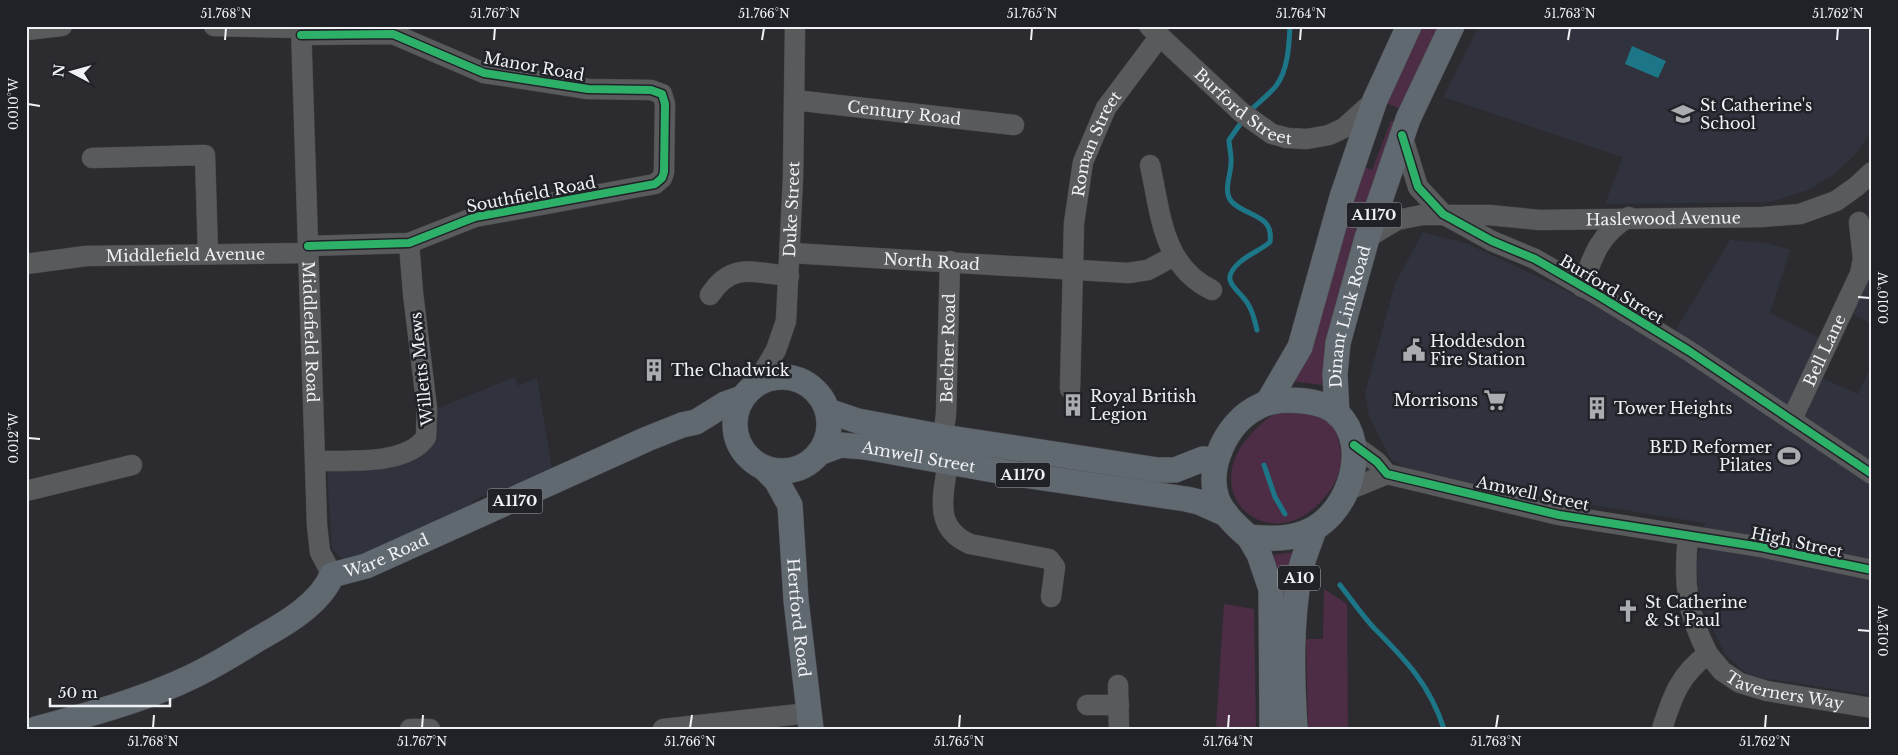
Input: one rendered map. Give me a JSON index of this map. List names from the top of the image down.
{
  "streets": {
    "main road": [
      "A1170",
      "Dinant Link Road",
      "Amwell Street",
      "Ware Road",
      "A10",
      "Hertford Road"
    ],
    "street": [
      "Manor Road",
      "Burford Street",
      "Century Road",
      "Roman Street",
      "Southfield Road",
      "Duke Street",
      "Haslewood Avenue",
      "Middlefield Avenue",
      "North Road",
      "Middlefield Road",
      "Belcher Road",
      "Bell Lane",
      "Willetts Mews",
      "High Street",
      "Taverners Way"
    ]
  },
  "crossings": [
    ["Manor Road", "Southfield Road"],
    ["Manor Road", "Middlefield Road"],
    ["Burford Street", "Roman Street"],
    ["Burford Street", "A1170"],
    ["Burford Street", "Haslewood Avenue"],
    ["Burford Street", "Dinant Link Road"],
    ["Burford Street", "Bell Lane"],
    ["Century Road", "Duke Street"],
    ["Roman Street", "North Road"],
    ["Southfield Road", "Middlefield Avenue"],
    ["Southfield Road", "Middlefield Road"],
    ["Southfield Road", "Willetts Mews"],
    ["Duke Street", "North Road"],
    ["Duke Street", "Amwell Street"],
    ["Duke Street", "Ware Road"],
    ["Duke Street", "Hertford Road"],
    ["A1170", "Dinant Link Road"],
    ["A1170", "Amwell Street"],
    ["A1170", "A10"],
    ["Middlefield Avenue", "Middlefield Road"],
    ["North Road", "Belcher Road"],
    ["Dinant Link Road", "Amwell Street"],
    ["Dinant Link Road", "A10"],
    ["Middlefield Road", "Willetts Mews"],
    ["Middlefield Road", "Ware Road"],
    ["Belcher Road", "Amwell Street"],
    ["Amwell Street", "High Street"],
    ["Amwell Street", "Ware Road"],
    ["Amwell Street", "A10"],
    ["Amwell Street", "Hertford Road"],
    ["Amwell Street", "Taverners Way"],
    ["Ware Road", "Hertford Road"]
  ],
  "places": {
    "school or university": ["St Catherine's School"],
    "public building": ["Hoddesdon Fire Station"],
    "building": ["The Chadwick", "Royal British Legion", "Tower Heights"],
    "supermarket": ["Morrisons"],
    "sports": ["BED Reformer Pilates"],
    "church": ["St Catherine & St Paul"]
  },
  "scale_bar": "50 m",
  "north": "left",
  "coordinates": [
    "51.768°N",
    "51.767°N",
    "51.766°N",
    "51.765°N",
    "51.764°N",
    "51.763°N",
    "51.762°N",
    "0.010°W",
    "0.012°W"
  ]
}
